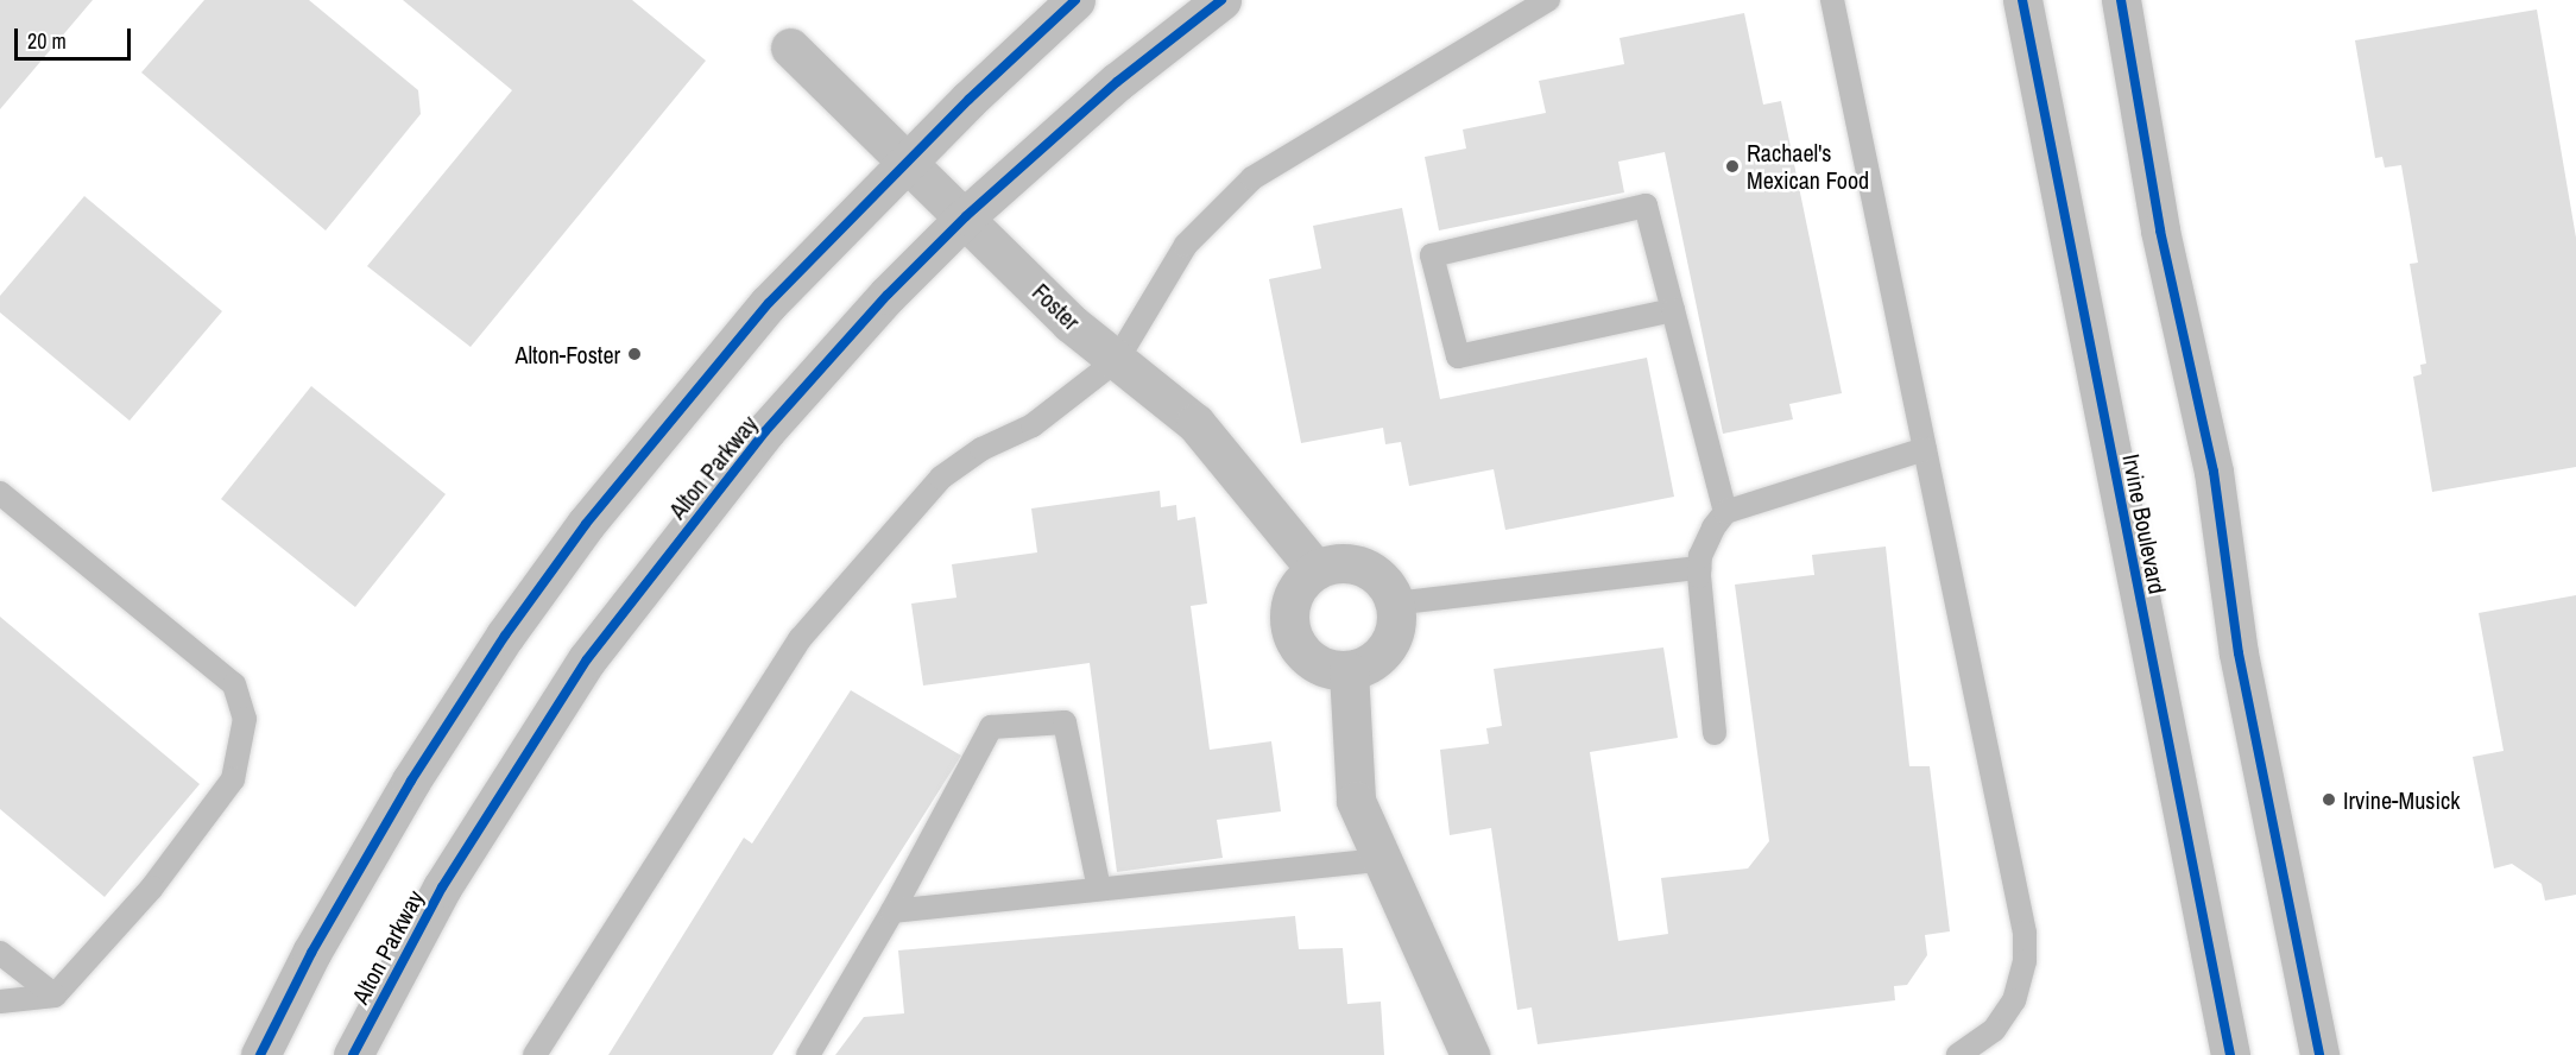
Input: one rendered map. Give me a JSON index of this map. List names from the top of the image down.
{
  "streets": {
    "main road": ["Foster", "Alton Parkway", "Irvine Boulevard"]
  },
  "crossings": [
    ["Foster", "Alton Parkway"]
  ],
  "places": ["Rachael's Mexican Food", "Alton-Foster", "Irvine-Musick"],
  "scale_bar": "20 m"
}
